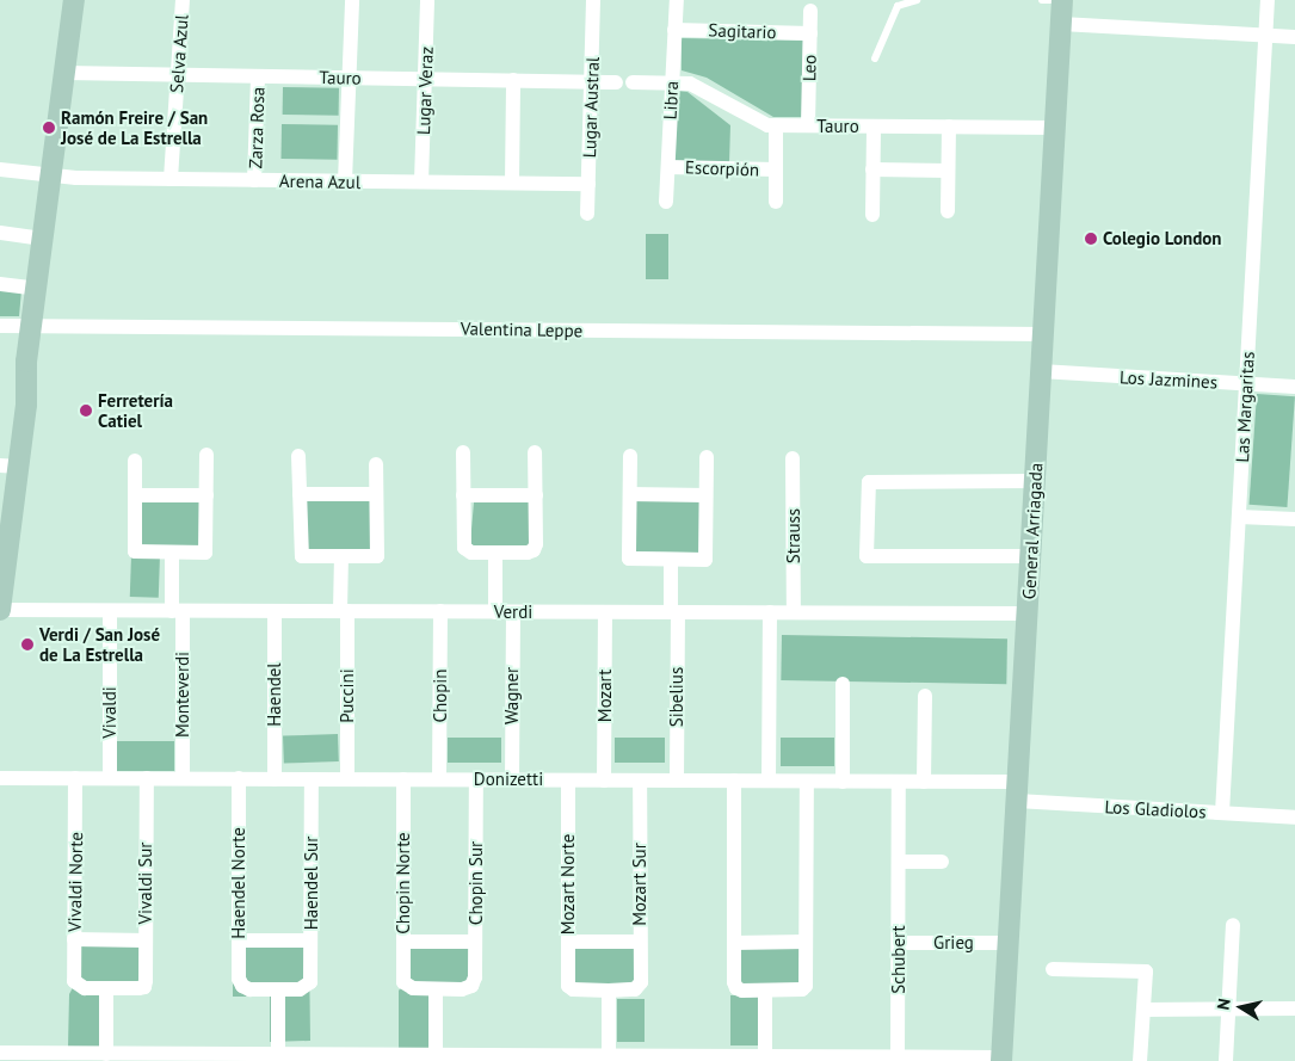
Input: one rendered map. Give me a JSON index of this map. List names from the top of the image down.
{
  "streets": {
    "street": [
      "Sagitario",
      "Selva Azul",
      "Leo",
      "Tauro",
      "Lugar Veraz",
      "Libra",
      "Lugar Austral",
      "Zarza Rosa",
      "Escorpión",
      "Arena Azul",
      "Valentina Leppe",
      "Los Jazmines",
      "Las Margaritas",
      "General Arriagada",
      "Strauss",
      "Verdi",
      "Monteverdi",
      "Haendel",
      "Puccini",
      "Chopin",
      "Wagner",
      "Mozart",
      "Sibelius",
      "Vivaldi",
      "Donizetti",
      "Los Gladiolos",
      "Vivaldi Norte",
      "Vivaldi Sur",
      "Haendel Norte",
      "Haendel Sur",
      "Chopin Norte",
      "Chopin Sur",
      "Mozart Norte",
      "Mozart Sur",
      "Grieg",
      "Schubert"
    ]
  },
  "crossings": [
    ["Sagitario", "Leo"],
    ["Sagitario", "Libra"],
    ["Selva Azul", "Tauro"],
    ["Selva Azul", "Arena Azul"],
    ["Leo", "Tauro"],
    ["Tauro", "Lugar Veraz"],
    ["Tauro", "Libra"],
    ["Tauro", "Lugar Austral"],
    ["Tauro", "Zarza Rosa"],
    ["Tauro", "General Arriagada"],
    ["Lugar Veraz", "Arena Azul"],
    ["Libra", "Escorpión"],
    ["Lugar Austral", "Arena Azul"],
    ["Zarza Rosa", "Arena Azul"],
    ["Valentina Leppe", "General Arriagada"],
    ["Los Jazmines", "Las Margaritas"],
    ["Los Jazmines", "General Arriagada"],
    ["Las Margaritas", "Los Gladiolos"],
    ["General Arriagada", "Verdi"],
    ["General Arriagada", "Donizetti"],
    ["General Arriagada", "Los Gladiolos"],
    ["General Arriagada", "Grieg"],
    ["Strauss", "Verdi"],
    ["Verdi", "Monteverdi"],
    ["Verdi", "Haendel"],
    ["Verdi", "Puccini"],
    ["Verdi", "Chopin"],
    ["Verdi", "Wagner"],
    ["Verdi", "Mozart"],
    ["Verdi", "Sibelius"],
    ["Verdi", "Vivaldi"],
    ["Monteverdi", "Donizetti"],
    ["Haendel", "Donizetti"],
    ["Puccini", "Donizetti"],
    ["Chopin", "Donizetti"],
    ["Wagner", "Donizetti"],
    ["Mozart", "Donizetti"],
    ["Sibelius", "Donizetti"],
    ["Vivaldi", "Donizetti"],
    ["Donizetti", "Los Gladiolos"],
    ["Donizetti", "Vivaldi Norte"],
    ["Donizetti", "Vivaldi Sur"],
    ["Donizetti", "Haendel Norte"],
    ["Donizetti", "Haendel Sur"],
    ["Donizetti", "Chopin Norte"],
    ["Donizetti", "Chopin Sur"],
    ["Donizetti", "Mozart Norte"],
    ["Donizetti", "Mozart Sur"],
    ["Donizetti", "Schubert"],
    ["Vivaldi Norte", "Vivaldi Sur"],
    ["Haendel Norte", "Haendel Sur"],
    ["Chopin Norte", "Chopin Sur"],
    ["Mozart Norte", "Mozart Sur"],
    ["Grieg", "Schubert"]
  ],
  "places": [
    "Ramón Freire / San José de La Estrella",
    "Colegio London",
    "Ferretería Catiel",
    "Verdi / San José de La Estrella"
  ],
  "north": "left"
}
